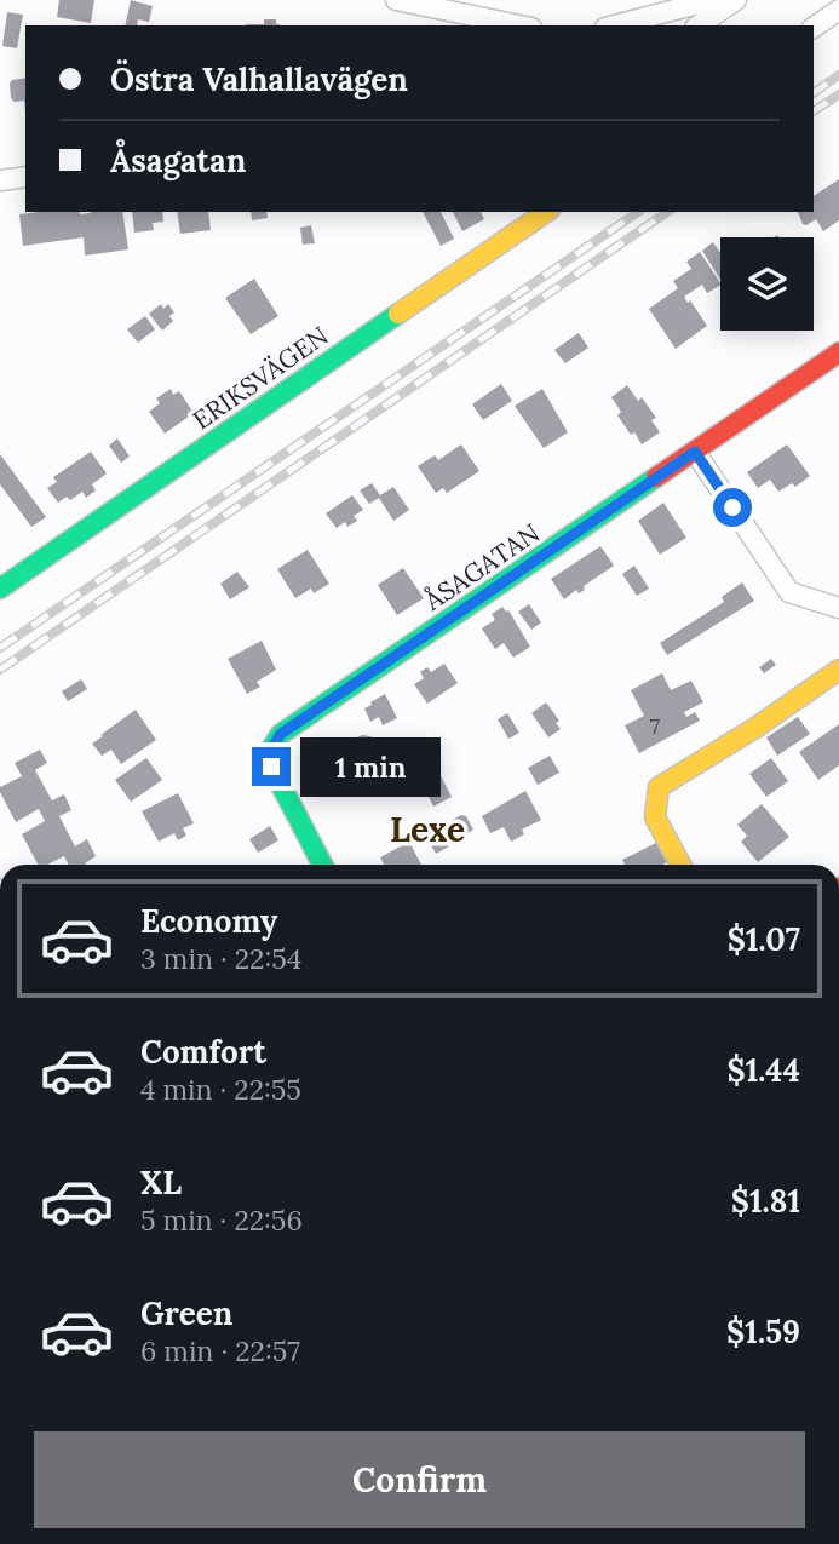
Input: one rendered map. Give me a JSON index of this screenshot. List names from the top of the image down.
{
  "streets": {
    "street": ["ERIKSVÄGEN", "ÅSAGATAN"]
  },
  "districts": ["Lexe"],
  "house_numbers": ["7"],
  "page": {
    "banner": ["Östra Valhallavägen", "Åsagatan"],
    "bubble": "1 min",
    "list": [
      {
        "name": "Economy",
        "note": "3 min · 22:54",
        "value": "$1.07"
      },
      {
        "name": "Comfort",
        "note": "4 min · 22:55",
        "value": "$1.44"
      },
      {
        "name": "XL",
        "note": "5 min · 22:56",
        "value": "$1.81"
      },
      {
        "name": "Green",
        "note": "6 min · 22:57",
        "value": "$1.59"
      }
    ],
    "buttons": "Confirm"
  }
}
